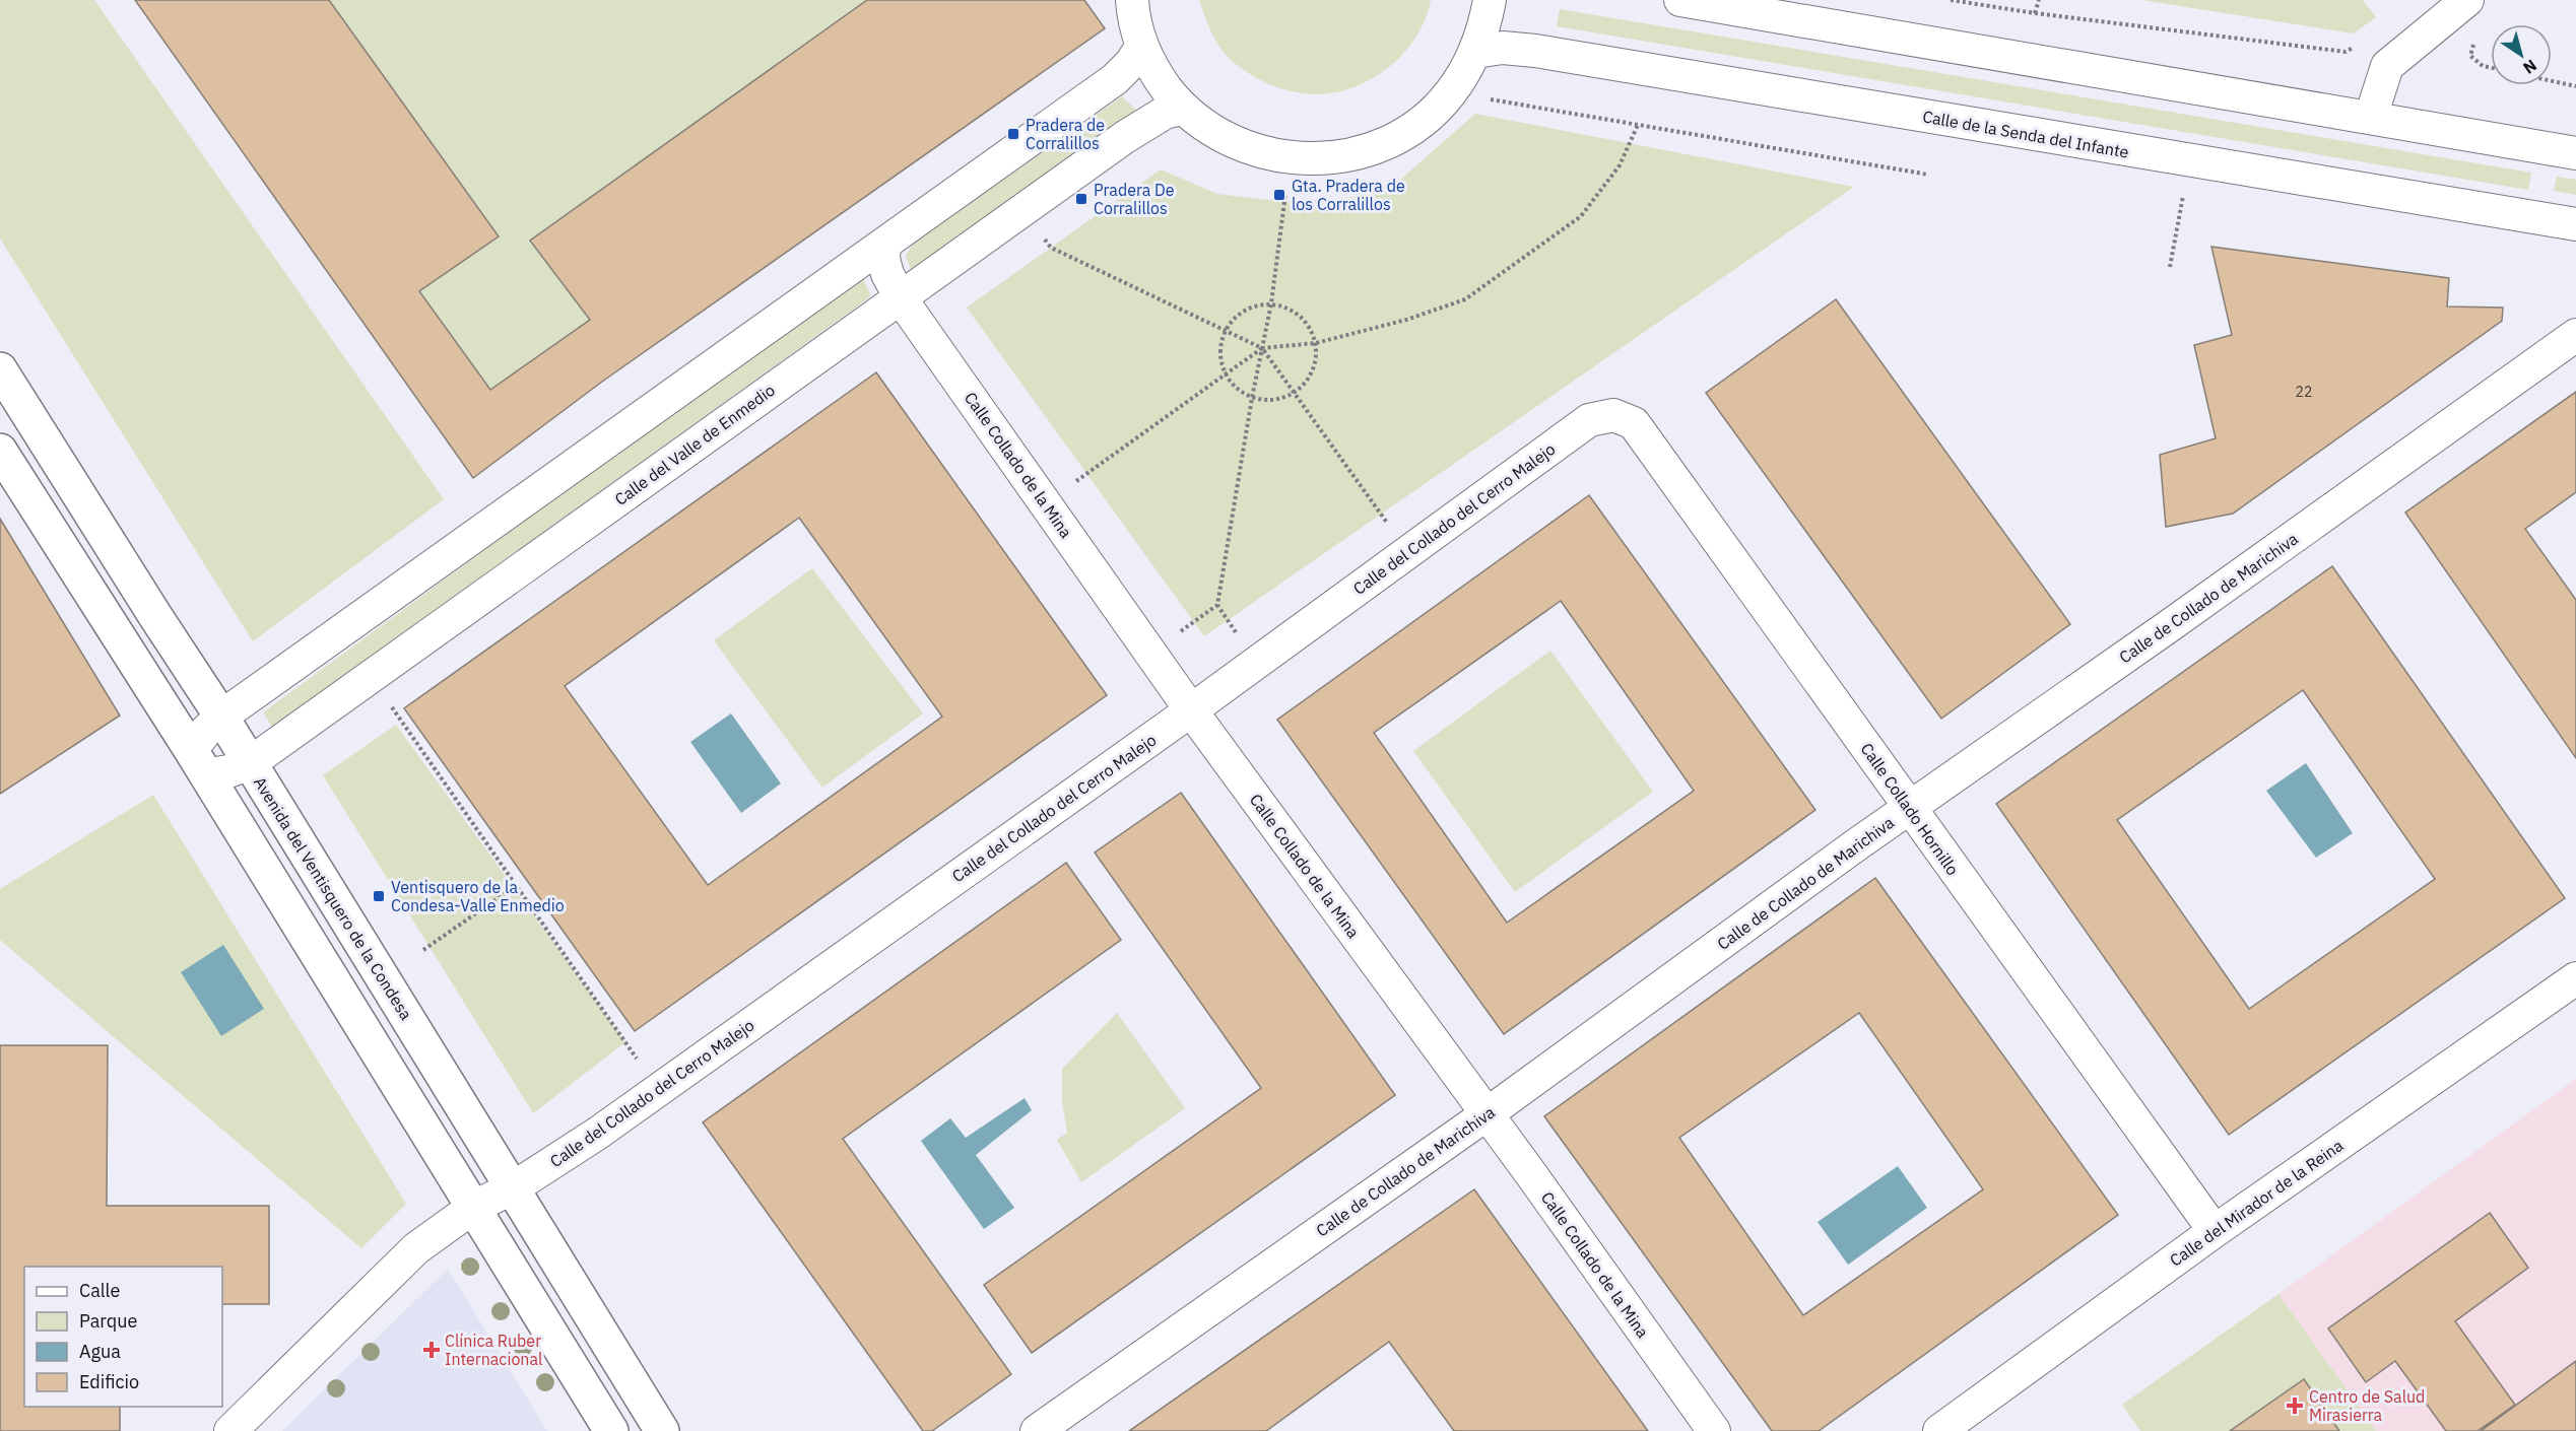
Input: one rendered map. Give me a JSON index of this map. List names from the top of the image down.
{
  "streets": {
    "main road": ["Avenida del Ventisquero de la Condesa"],
    "street": [
      "Calle de la Senda del Infante",
      "Calle del Valle de Enmedio",
      "Calle Collado de la Mina",
      "Calle del Collado del Cerro Malejo",
      "Calle de Collado de Marichiva",
      "Calle Collado Hornillo",
      "Calle del Mirador de la Reina"
    ]
  },
  "crossings": [
    ["Calle del Valle de Enmedio", "Calle Collado de la Mina"],
    ["Calle del Valle de Enmedio", "Avenida del Ventisquero de la Condesa"],
    ["Calle Collado de la Mina", "Calle del Collado del Cerro Malejo"],
    ["Calle Collado de la Mina", "Calle de Collado de Marichiva"],
    ["Calle del Collado del Cerro Malejo", "Calle Collado Hornillo"],
    ["Calle del Collado del Cerro Malejo", "Avenida del Ventisquero de la Condesa"],
    ["Calle de Collado de Marichiva", "Calle Collado Hornillo"],
    ["Calle Collado Hornillo", "Calle del Mirador de la Reina"]
  ],
  "places": {
    "transit": [
      "Pradera de Corralillos",
      "Gta. Pradera de los Corralillos",
      "Pradera De Corralillos",
      "Ventisquero de la Condesa-Valle Enmedio"
    ],
    "health": ["Clínica Ruber Internacional", "Centro de Salud Mirasierra"]
  },
  "house_numbers": ["22"],
  "legend": [
    "Calle",
    "Parque",
    "Agua",
    "Edificio"
  ],
  "north": "bottom right"
}
